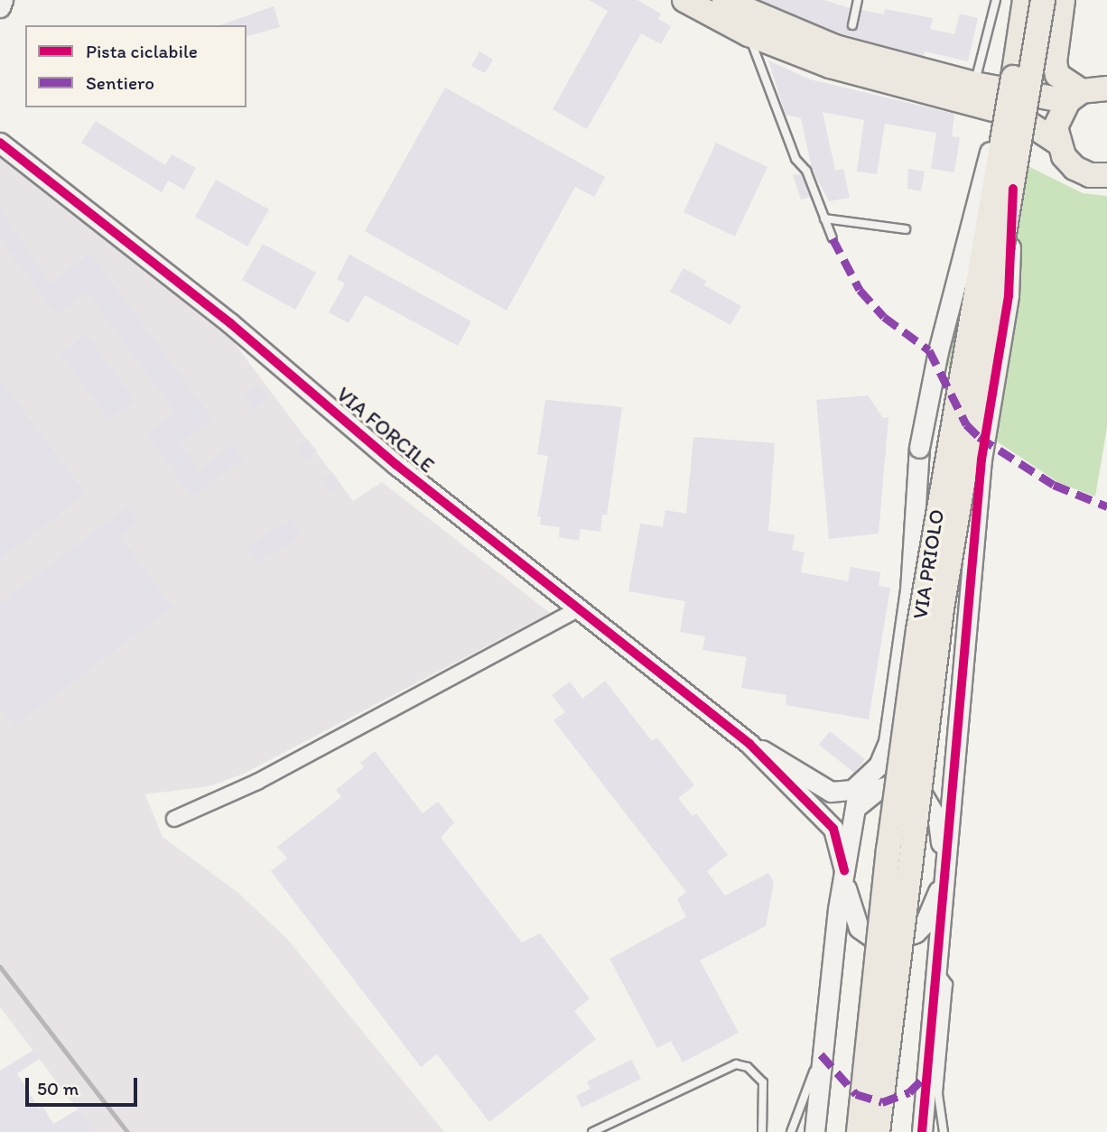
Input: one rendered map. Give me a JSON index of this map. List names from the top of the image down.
{
  "streets": {
    "main road": ["VIA PRIOLO"],
    "street": ["VIA FORCILE"]
  },
  "legend": ["Pista ciclabile", "Sentiero"],
  "scale_bar": "50 m"
}
